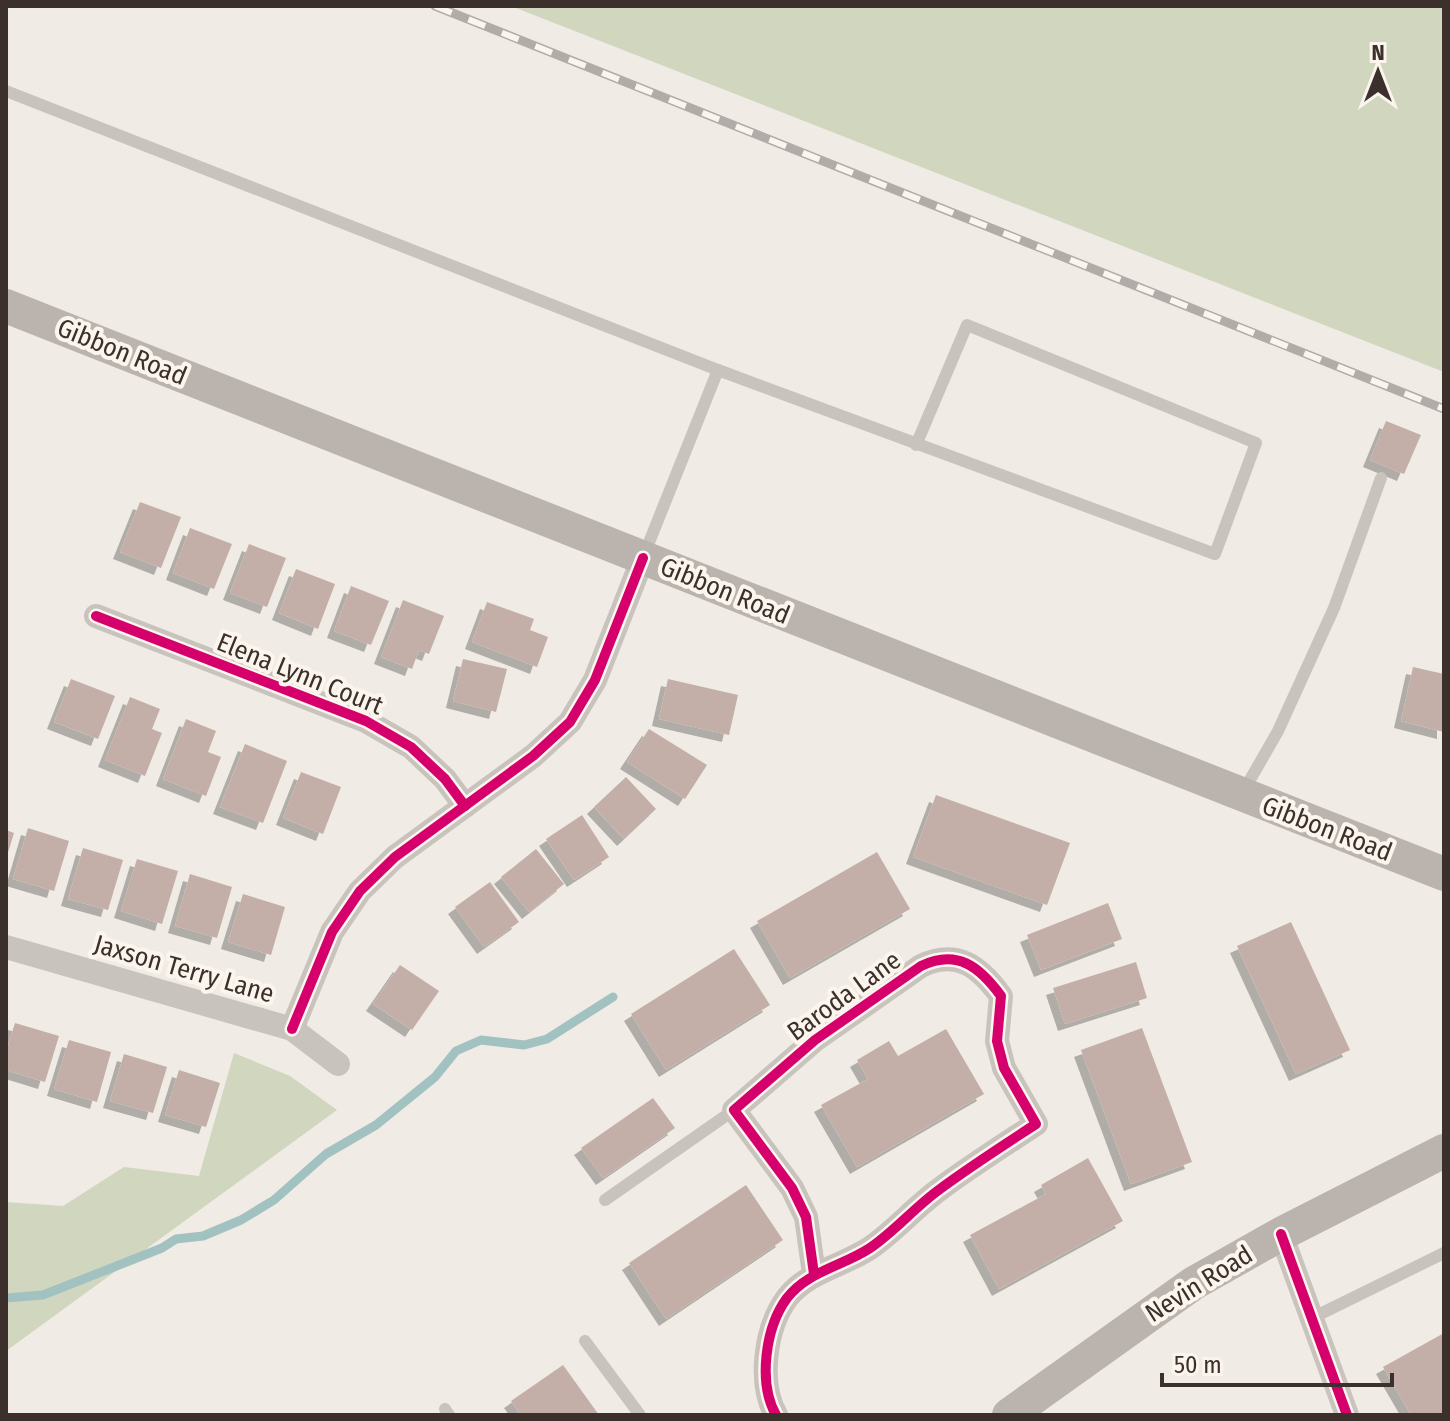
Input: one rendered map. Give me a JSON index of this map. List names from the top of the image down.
{
  "streets": {
    "main road": ["Gibbon Road", "Nevin Road"],
    "street": ["Elena Lynn Court", "Jaxson Terry Lane", "Baroda Lane"]
  },
  "scale_bar": "50 m",
  "north": "top"
}
